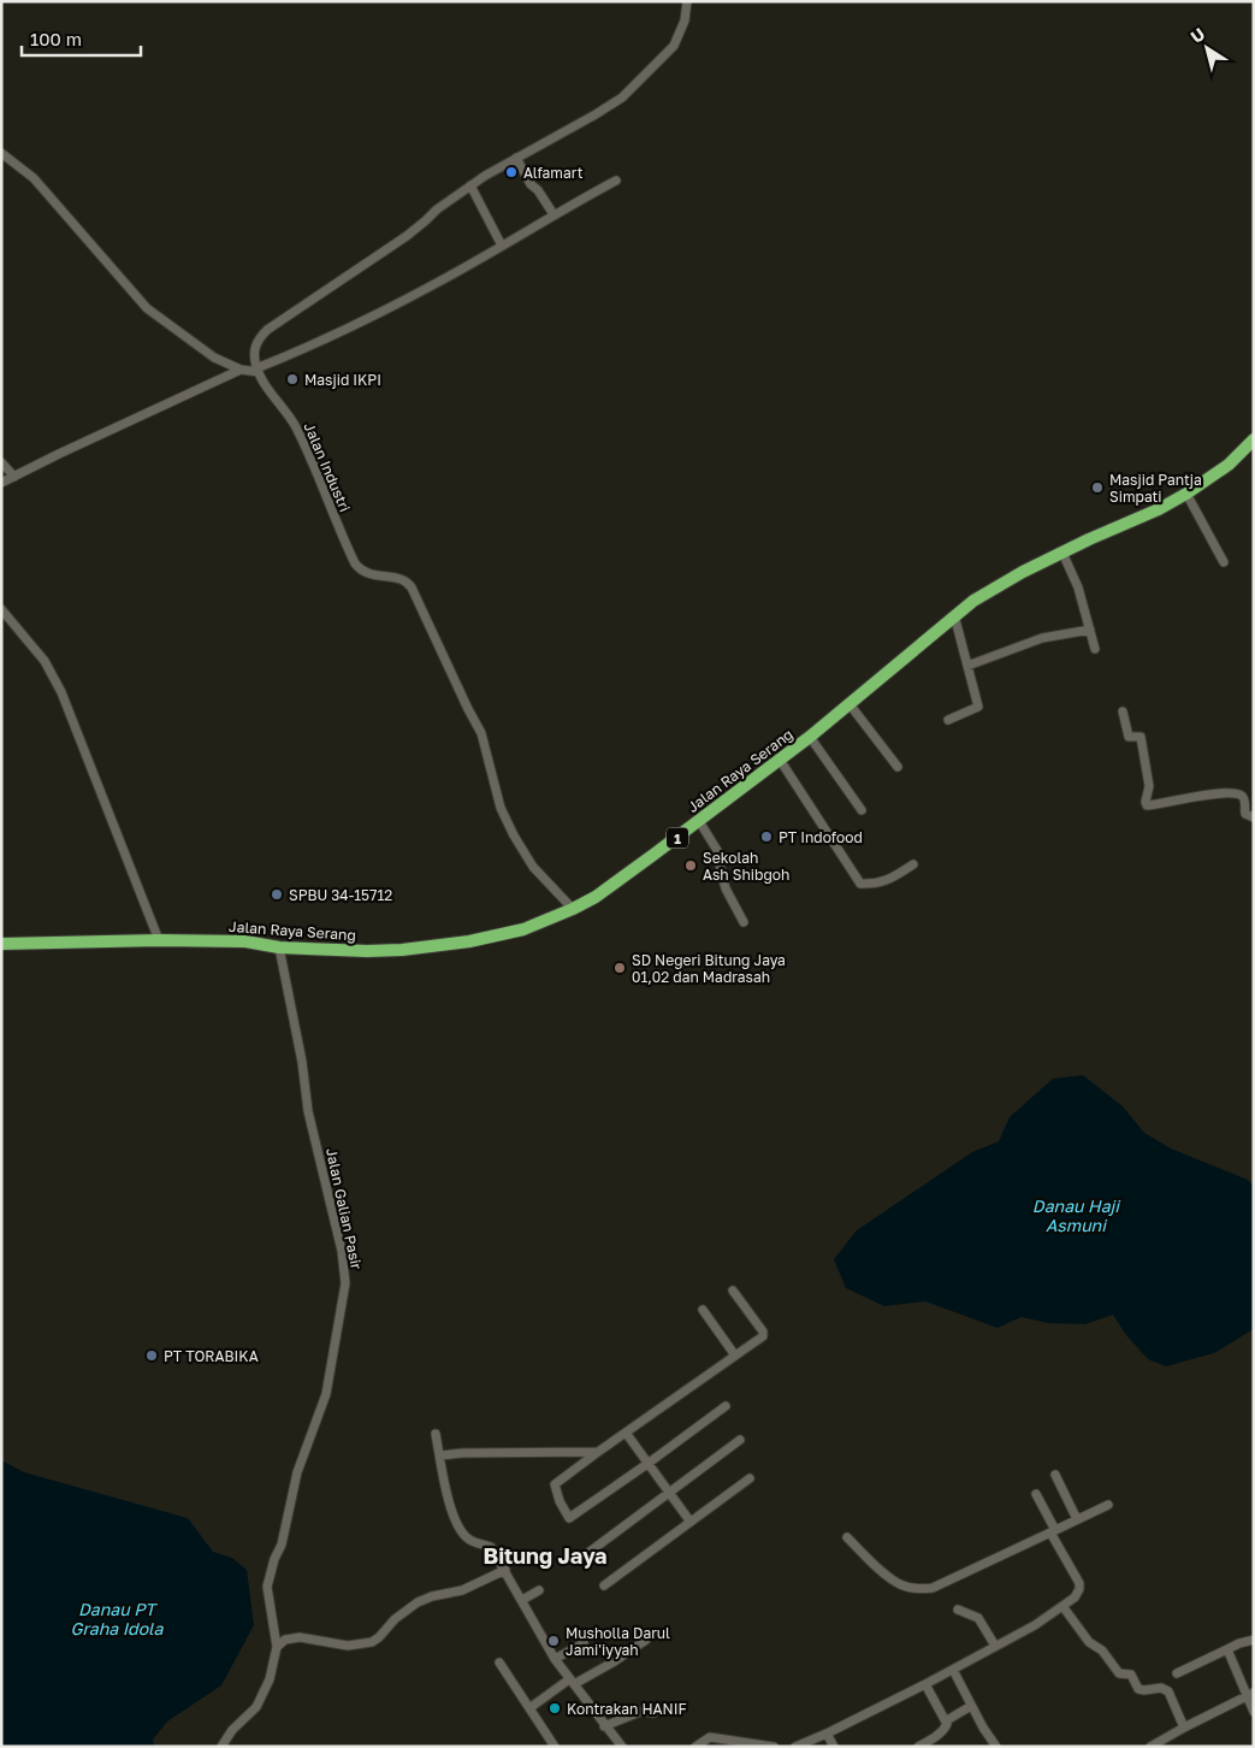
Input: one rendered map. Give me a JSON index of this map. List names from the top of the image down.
{
  "streets": {
    "highway": ["Jalan Raya Serang", "1"],
    "street": ["Jalan Industri", "Jalan Galian Pasir"]
  },
  "crossings": [
    ["Jalan Industri", "Jalan Raya Serang"],
    ["Jalan Raya Serang", "Jalan Galian Pasir"]
  ],
  "districts": ["Bitung Jaya"],
  "water": ["Danau Haji Asmuni", "Danau PT Graha Idola"],
  "places": [
    "Alfamart",
    "Masjid IKPI",
    "Masjid Pantja Simpati",
    "PT Indofood",
    "Sekolah Ash Shibgoh",
    "SPBU 34-15712",
    "SD Negeri Bitung Jaya 01,02 dan Madrasah",
    "PT TORABIKA",
    "Musholla Darul Jami'iyyah",
    "Kontrakan HANIF"
  ],
  "scale_bar": "100 m",
  "north": "top left"
}
